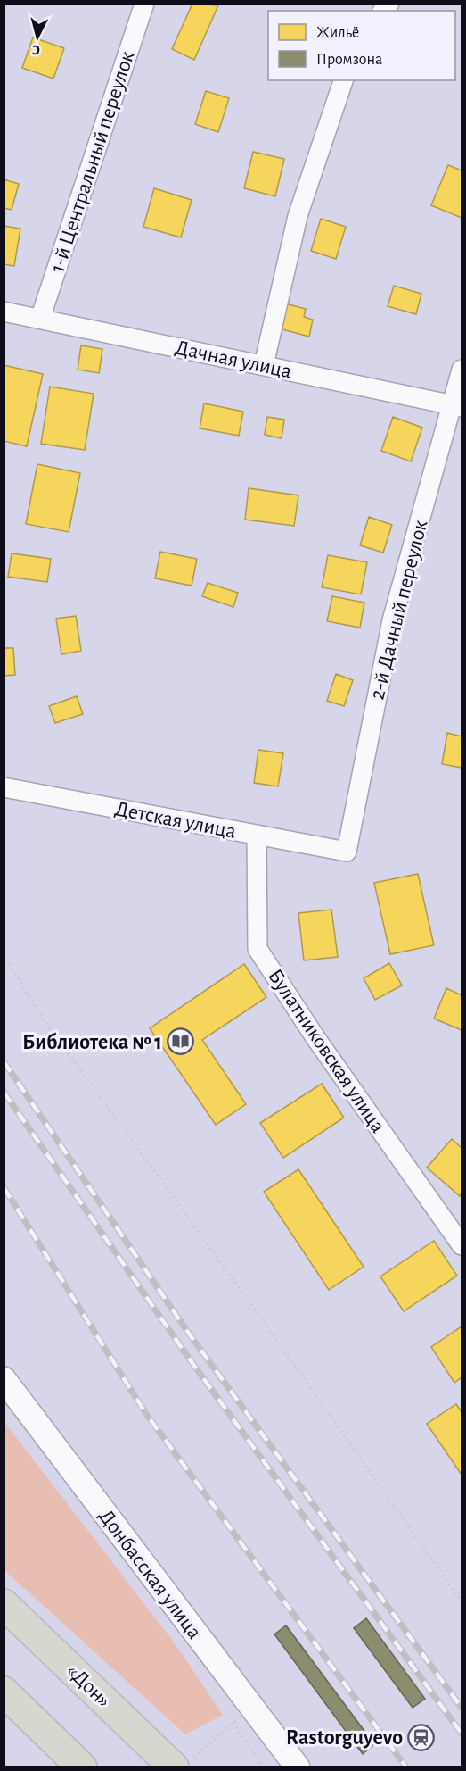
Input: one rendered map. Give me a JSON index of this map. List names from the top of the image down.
{
  "streets": {
    "highway": ["«Дон»"],
    "street": [
      "1-й Центральный переулок",
      "Дачная улица",
      "2-й Дачный переулок",
      "Детская улица",
      "Булатниковская улица",
      "Донбасская улица"
    ]
  },
  "crossings": [
    ["1-й Центральный переулок", "Дачная улица"],
    ["Дачная улица", "2-й Дачный переулок"],
    ["2-й Дачный переулок", "Детская улица"],
    ["Детская улица", "Булатниковская улица"]
  ],
  "places": {
    "library": ["Библиотека № 1"],
    "station": ["Rastorguyevo"]
  },
  "legend": ["Жильё", "Промзона"],
  "north": "bottom"
}
